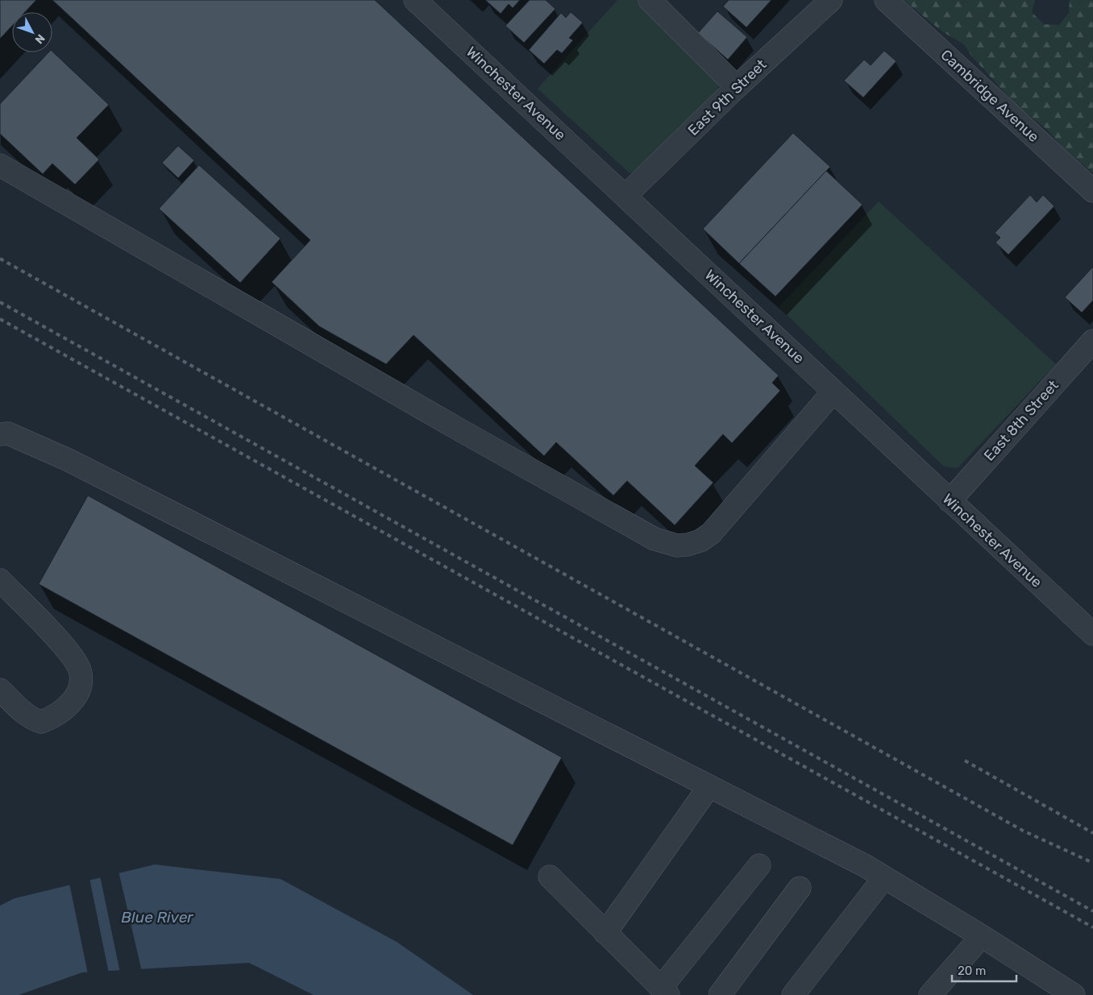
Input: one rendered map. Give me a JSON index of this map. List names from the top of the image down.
{
  "streets": {
    "street": [
      "Winchester Avenue",
      "Cambridge Avenue",
      "East 9th Street",
      "East 8th Street"
    ]
  },
  "crossings": [
    ["Winchester Avenue", "East 9th Street"],
    ["Winchester Avenue", "East 8th Street"]
  ],
  "water": ["Blue River"],
  "scale_bar": "20 m",
  "north": "bottom right"
}
